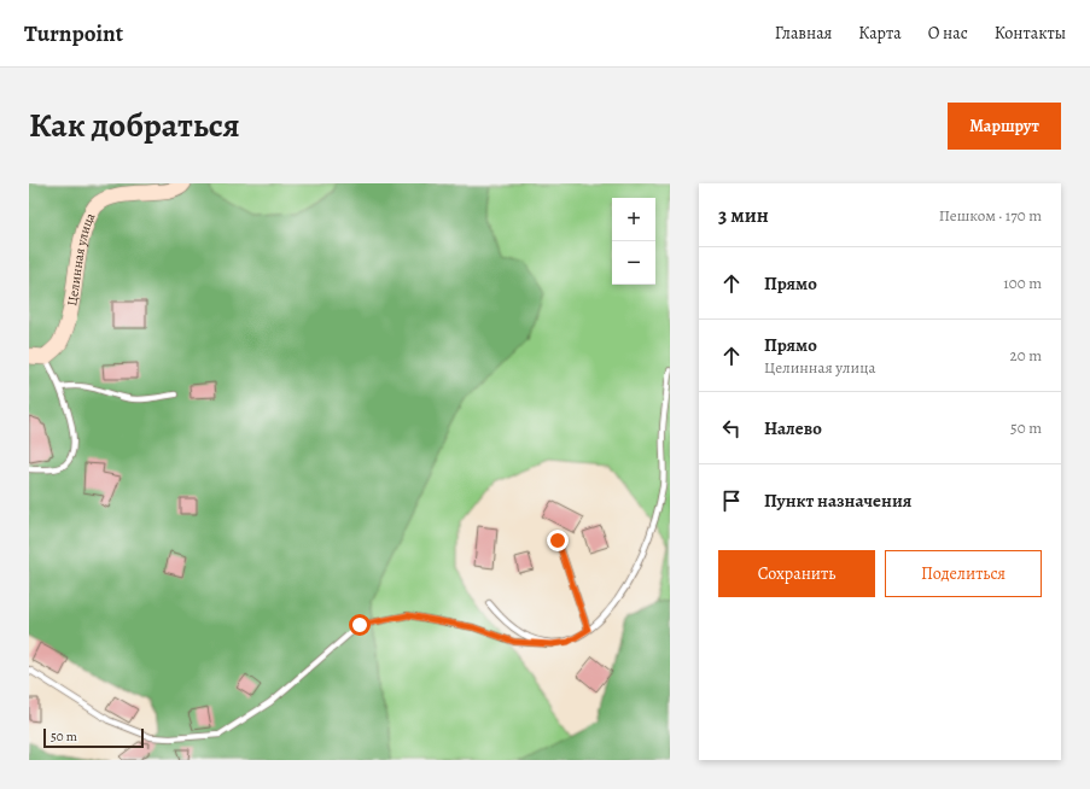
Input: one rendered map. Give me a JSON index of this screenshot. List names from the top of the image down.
{
  "streets": {
    "street": ["Целинная улица"]
  },
  "scale_bar": "50 m",
  "page": {
    "header": "Turnpoint",
    "nav": [
      "Главная",
      "Карта",
      "О нас",
      "Контакты"
    ],
    "title": "Как добраться",
    "buttons": [
      "Маршрут",
      ["Сохранить", "Поделиться"]
    ],
    "heading": ["3 мин", "Пешком · 170 m"],
    "map_buttons": ["+", "−"],
    "list": [
      ["Прямо", "100 m"],
      ["Прямо", "Целинная улица", "20 m"],
      ["Налево", "50 m"],
      "Пункт назначения"
    ],
    "scale": "50 m"
  }
}
